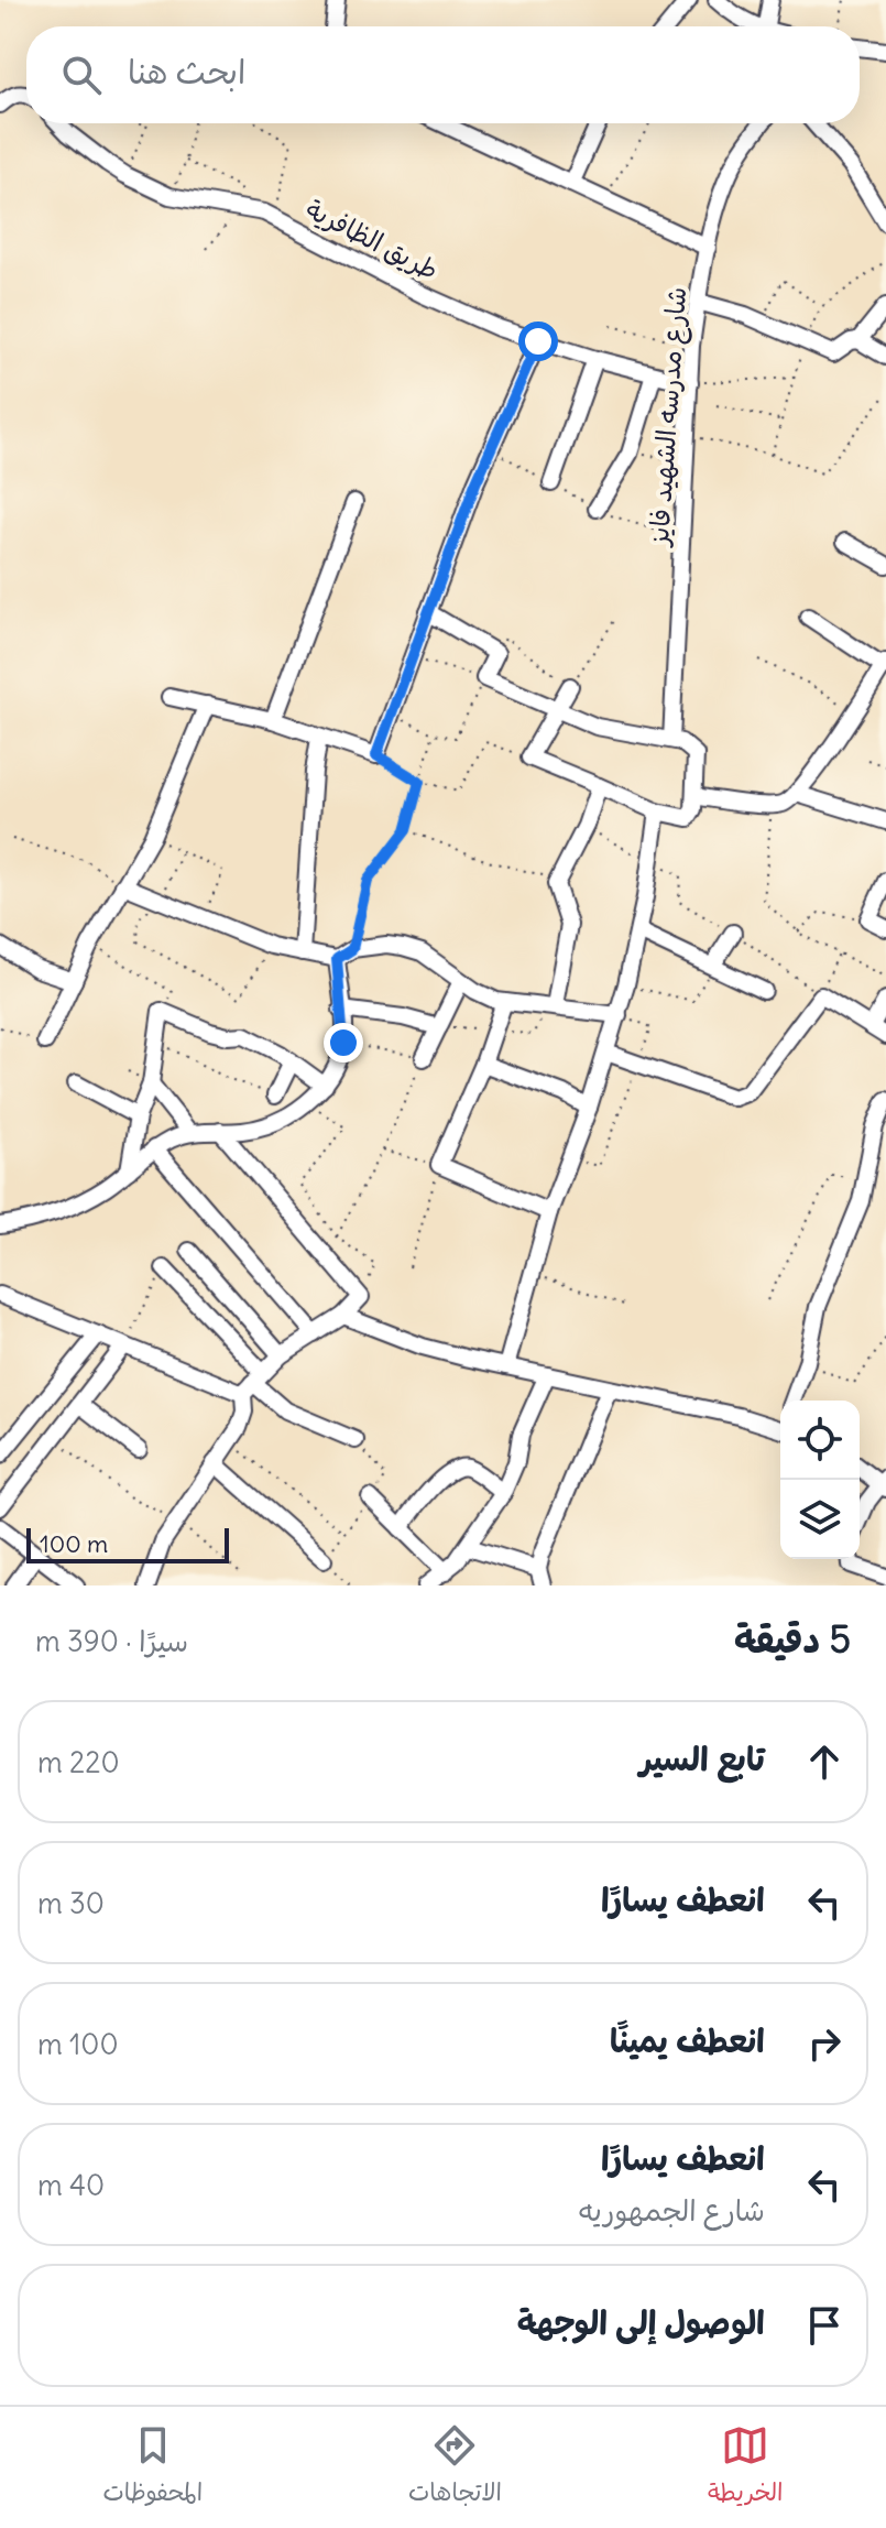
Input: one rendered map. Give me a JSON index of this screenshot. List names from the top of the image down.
{
  "streets": {
    "street": ["طريق الظافرية", "شارع مدرسه الشهيد فايز"]
  },
  "crossings": [
    ["طريق الظافرية", "شارع مدرسه الشهيد فايز"]
  ],
  "scale_bar": "100 m",
  "page": {
    "search": "ابحث هنا",
    "scale": "100 m",
    "heading": ["5 دقيقة", "سيرًا · 390 m"],
    "list": [
      ["تابع السير", "220 m"],
      ["انعطف يسارًا", "30 m"],
      ["انعطف يمينًا", "100 m"],
      ["انعطف يسارًا", "شارع الجمهوريه", "40 m"],
      "الوصول إلى الوجهة"
    ],
    "nav": ["الخريطة", "الاتجاهات", "المحفوظات"]
  }
}
